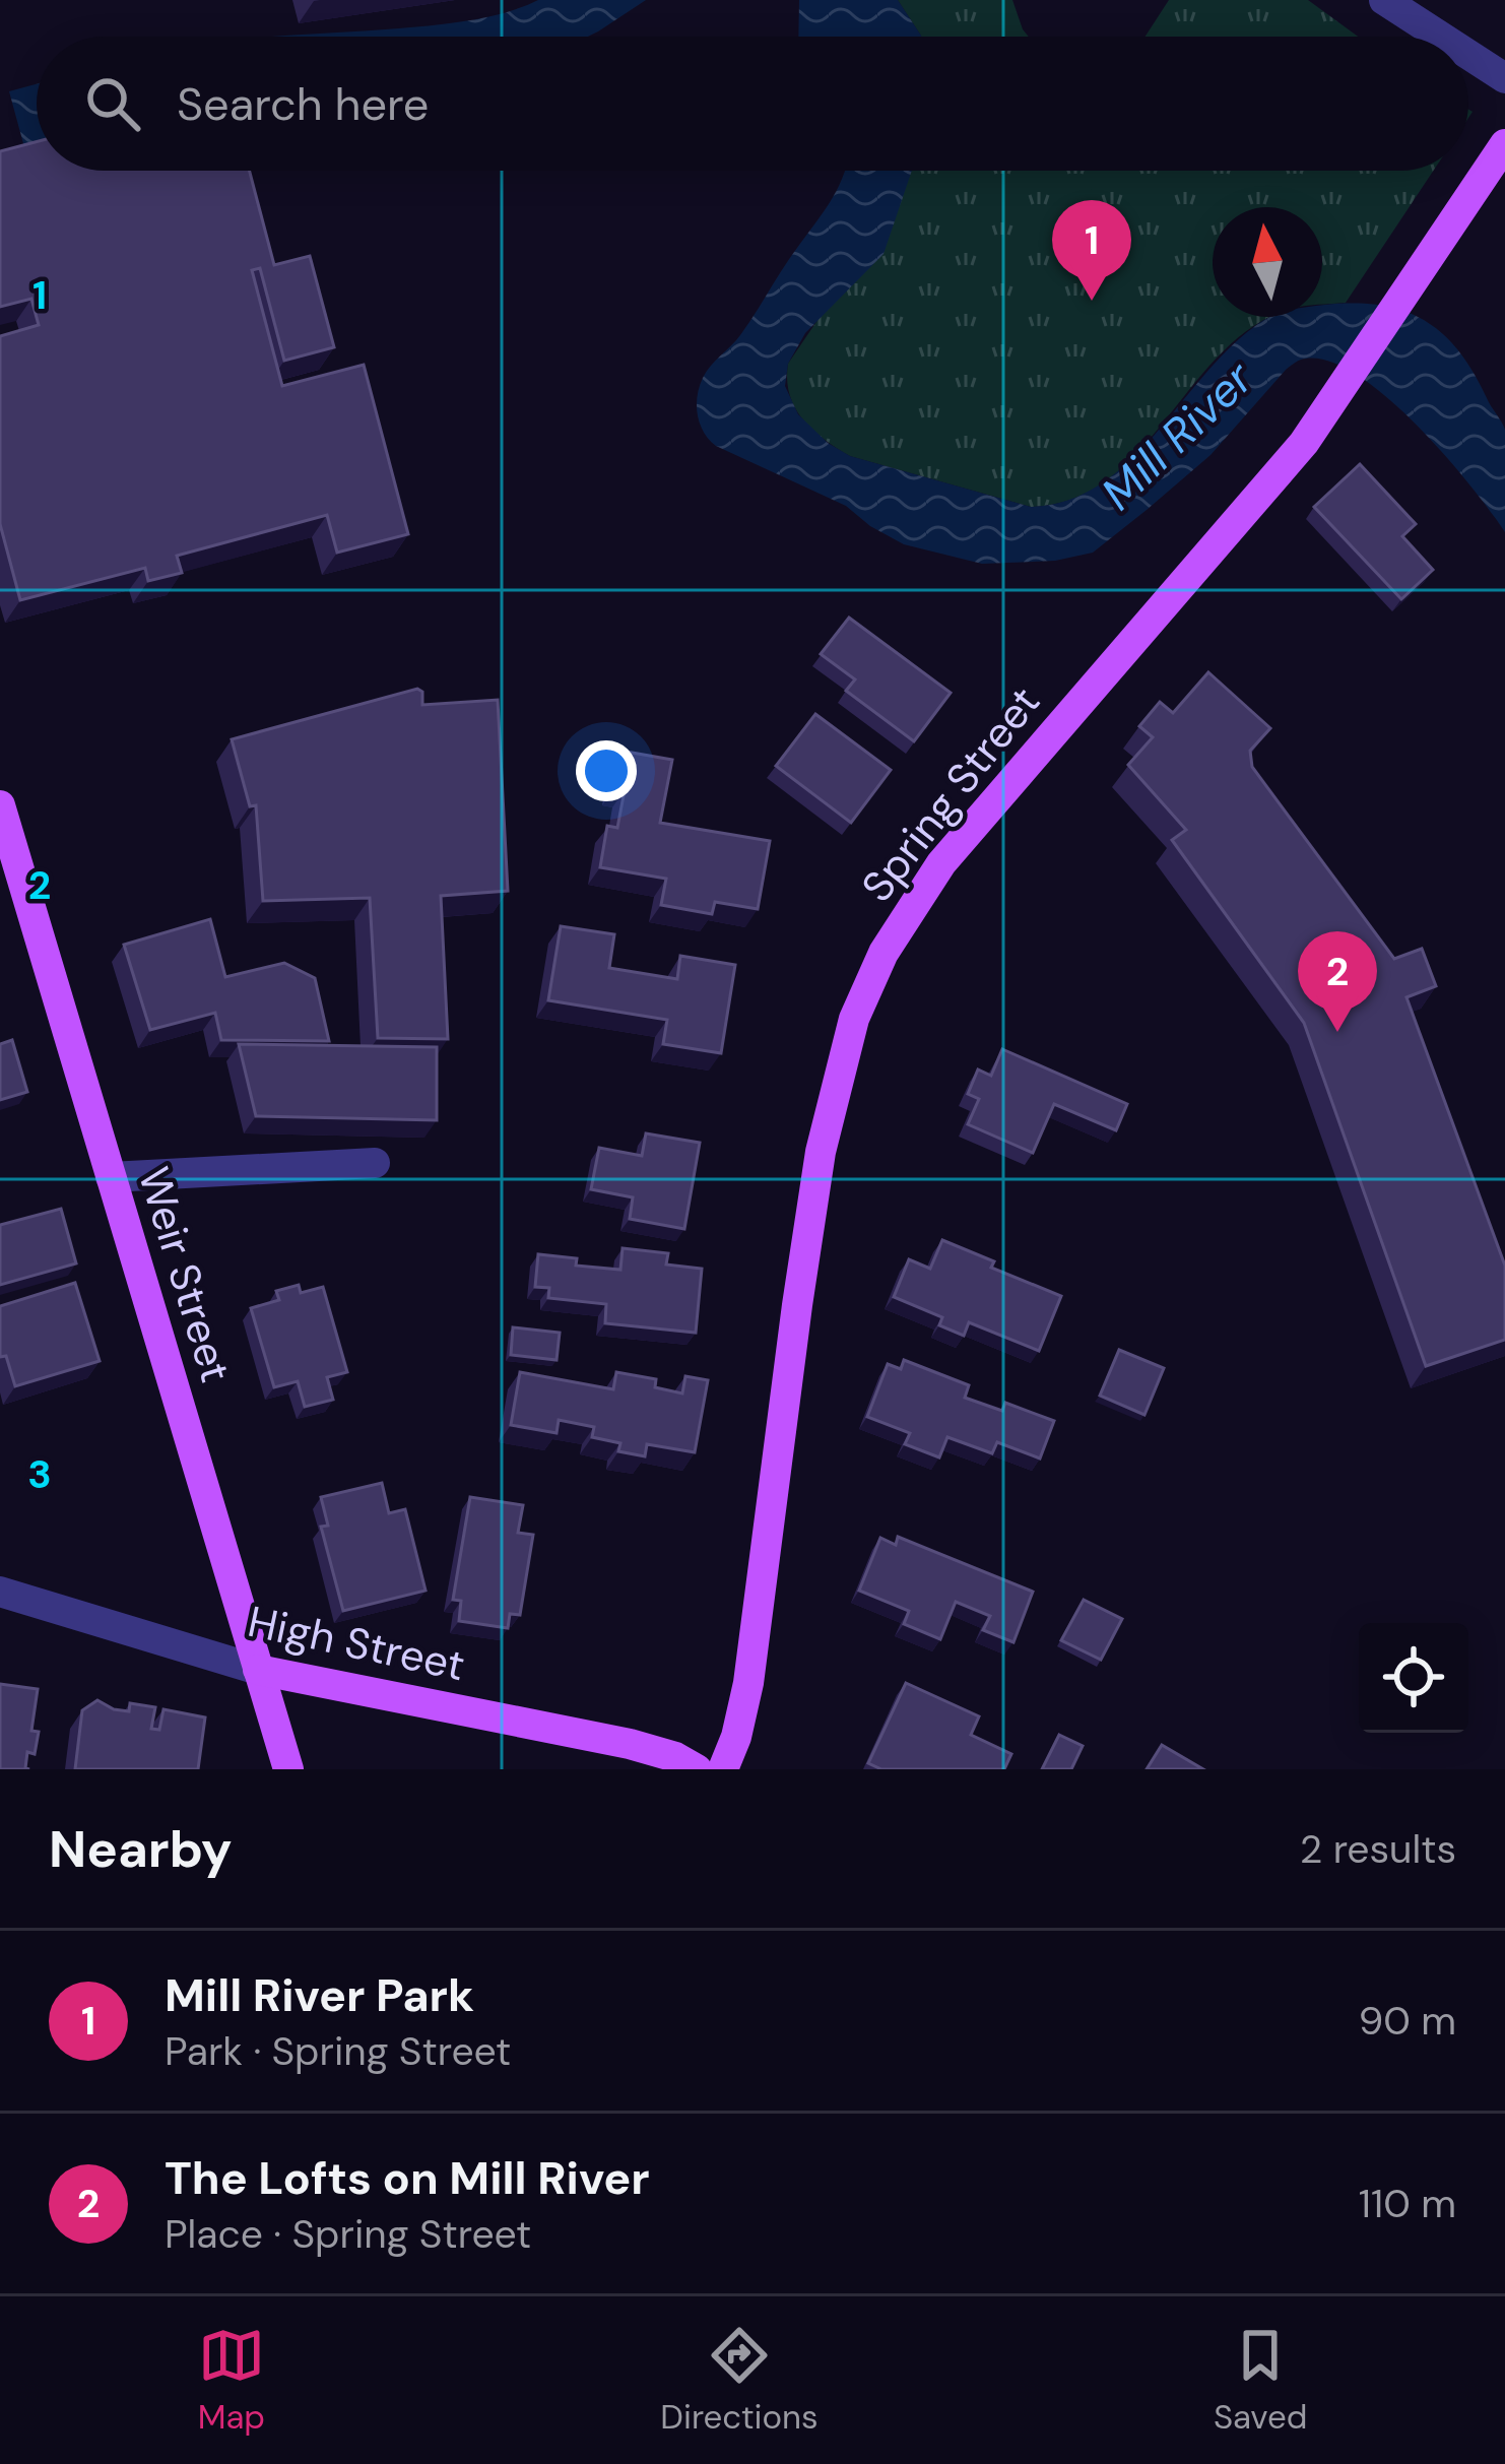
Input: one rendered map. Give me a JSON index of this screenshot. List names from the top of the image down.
{
  "streets": {
    "main road": ["Spring Street", "Weir Street", "High Street"]
  },
  "crossings": [
    ["Weir Street", "High Street"]
  ],
  "water": ["Mill River"],
  "north": "top",
  "page": {
    "search": "Search here",
    "pins": ["1", "2"],
    "heading": ["Nearby", "2 results"],
    "list": [
      {
        "mark": "1",
        "name": "Mill River Park",
        "note": "Park · Spring Street",
        "value": "90 m"
      },
      {
        "mark": "2",
        "name": "The Lofts on Mill River",
        "note": "Place · Spring Street",
        "value": "110 m"
      }
    ],
    "nav": ["Map", "Directions", "Saved"]
  },
  "grid": {
    "rows": ["1", "2", "3"]
  }
}
